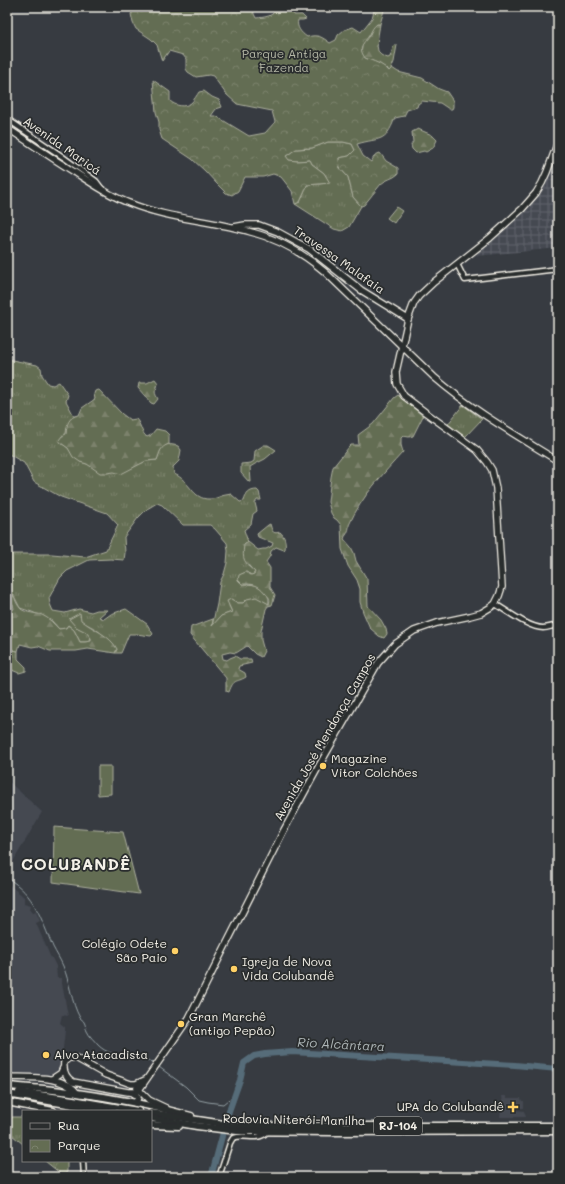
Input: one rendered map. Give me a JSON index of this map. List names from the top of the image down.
{
  "streets": {
    "highway": ["Rodovia Niterói-Manilha", "RJ-104"],
    "main road": ["Travessa Malafaia", "Avenida José Mendonça Campos"],
    "street": ["Avenida Maricá"]
  },
  "districts": ["COLUBANDÊ"],
  "water": ["Rio Alcântara"],
  "parks": ["Parque Antiga Fazenda"],
  "places": {
    "other": [
      "Magazine Vitor Colchões",
      "Colégio Odete São Paio",
      "Igreja de Nova Vida Colubandê",
      "Gran Marchê (antigo Pepão)",
      "Alvo Atacadista"
    ],
    "health": ["UPA do Colubandê"]
  },
  "legend": ["Rua", "Parque"]
}
